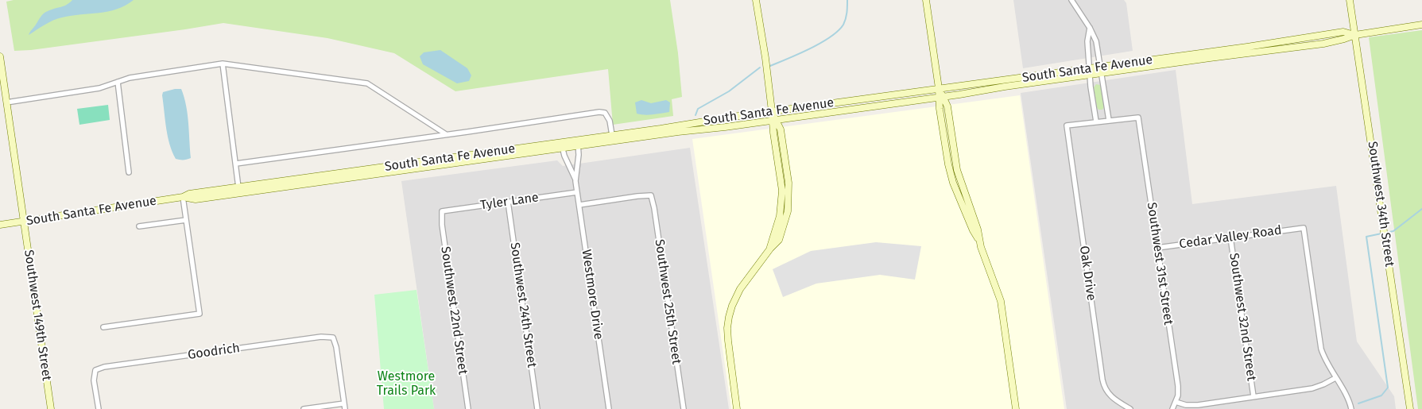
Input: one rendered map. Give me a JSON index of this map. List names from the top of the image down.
{
  "streets": {
    "main road": ["South Santa Fe Avenue", "Southwest 34th Street", "Southwest 149th Street"],
    "street": [
      "Tyler Lane",
      "Cedar Valley Road",
      "Southwest 31st Street",
      "Oak Drive",
      "Westmore Drive",
      "Southwest 25th Street",
      "Southwest 24th Street",
      "Southwest 22nd Street",
      "Southwest 32nd Street",
      "Goodrich"
    ]
  },
  "crossings": [
    ["South Santa Fe Avenue", "Southwest 34th Street"],
    ["South Santa Fe Avenue", "Westmore Drive"],
    ["South Santa Fe Avenue", "Southwest 149th Street"],
    ["Tyler Lane", "Westmore Drive"],
    ["Tyler Lane", "Southwest 24th Street"],
    ["Tyler Lane", "Southwest 22nd Street"],
    ["Cedar Valley Road", "Southwest 31st Street"],
    ["Cedar Valley Road", "Southwest 32nd Street"],
    ["Westmore Drive", "Southwest 25th Street"]
  ],
  "parks": ["Westmore Trails Park"]
}
